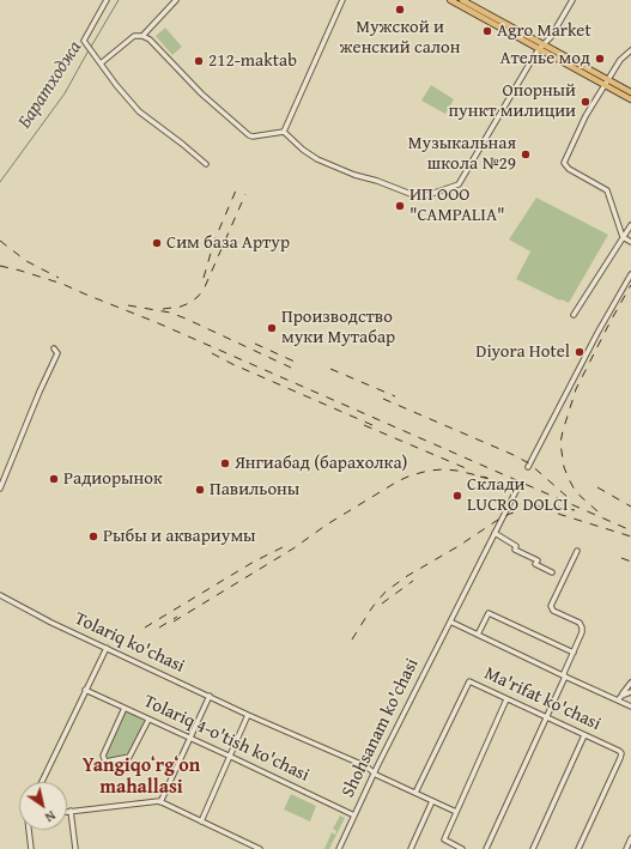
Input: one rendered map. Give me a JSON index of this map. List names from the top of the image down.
{
  "streets": {
    "street": [
      "Tolariq ko'chasi",
      "Ma'rifat ko'chasi",
      "Shohsanam ko'chasi",
      "Tolariq 4-o'tish ko'chasi"
    ]
  },
  "crossings": [
    ["Tolariq ko'chasi", "Ma'rifat ko'chasi"],
    ["Tolariq ko'chasi", "Shohsanam ko'chasi"],
    ["Shohsanam ko'chasi", "Tolariq 4-o'tish ko'chasi"]
  ],
  "districts": ["Yangiqoʻrgʻon mahallasi"],
  "water": ["Баратходжа"],
  "places": [
    "Мужской и женский салон",
    "Agro Market",
    "Ателье мод",
    "212-maktab",
    "Опорный пункт милиции",
    "Музыкальная школа №29",
    "ИП ООО \"CAMPALIA\"",
    "Сим база Артур",
    "Производство муки Мутабар",
    "Diyora Hotel",
    "Янгиабад (барахолка)",
    "Радиорынок",
    "Павильоны",
    "Склади LUCRO DOLCI",
    "Рыбы и аквариумы"
  ],
  "north": "bottom right"
}
